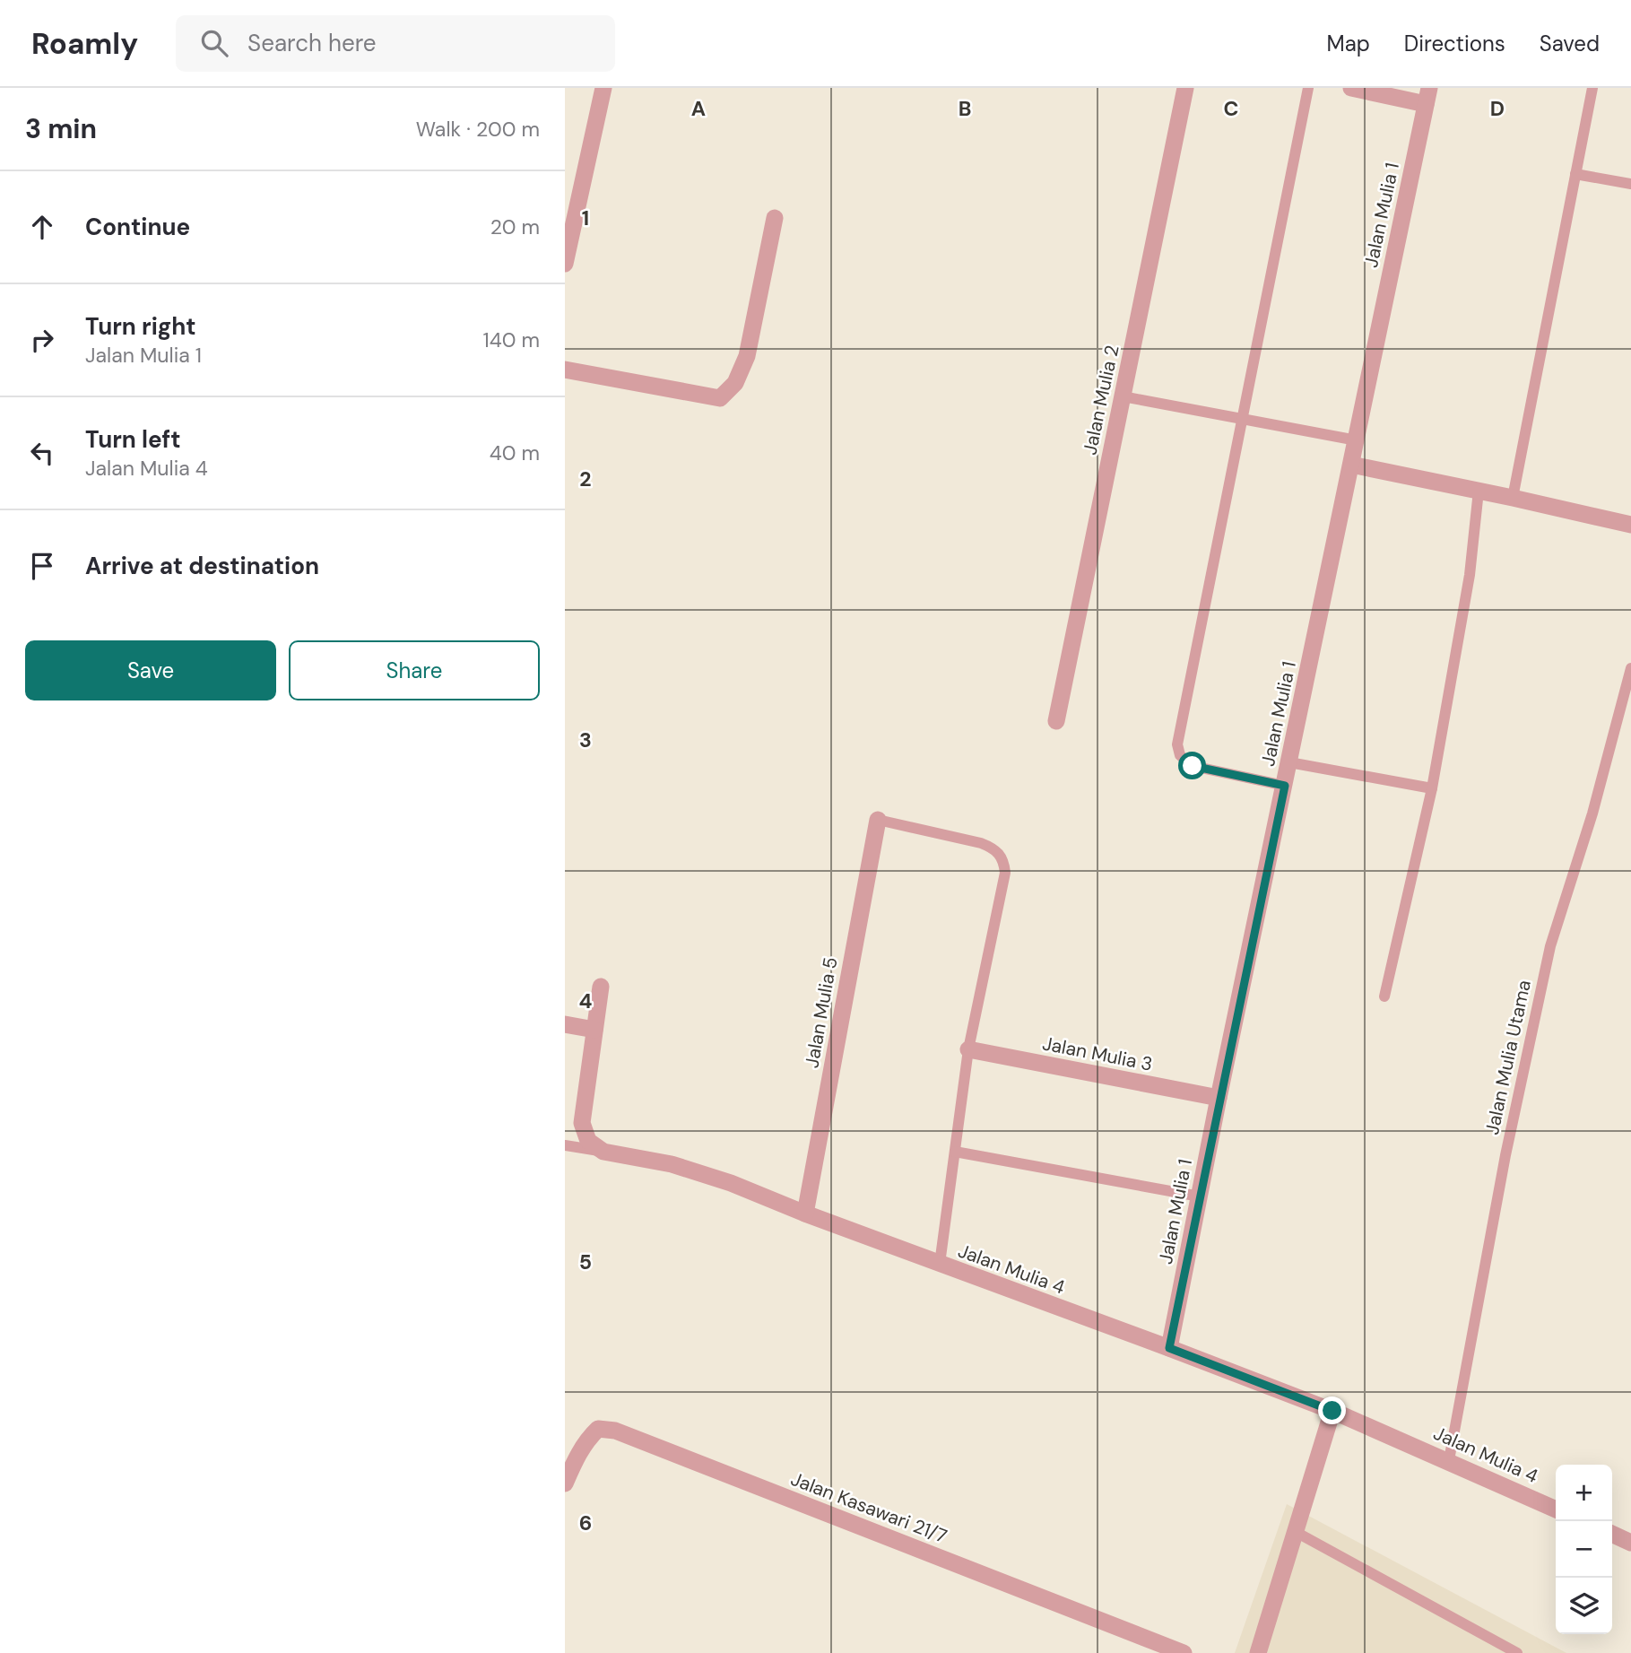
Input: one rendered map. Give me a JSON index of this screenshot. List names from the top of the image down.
{
  "streets": {
    "street": [
      "Jalan Mulia 1",
      "Jalan Mulia 2",
      "Jalan Mulia 5",
      "Jalan Mulia 3",
      "Jalan Mulia 4",
      "Jalan Kasawari 21/7"
    ],
    "lane": ["Jalan Mulia Utama"]
  },
  "crossings": [
    ["Jalan Mulia 1", "Jalan Mulia 3"],
    ["Jalan Mulia 1", "Jalan Mulia 4"],
    ["Jalan Mulia 5", "Jalan Mulia 4"],
    ["Jalan Mulia Utama", "Jalan Mulia 4"]
  ],
  "page": {
    "header": "Roamly",
    "search": "Search here",
    "nav": ["Map", "Directions", "Saved"],
    "heading": ["3 min", "Walk · 200 m"],
    "list": [
      ["Continue", "20 m"],
      ["Turn right", "Jalan Mulia 1", "140 m"],
      ["Turn left", "Jalan Mulia 4", "40 m"],
      "Arrive at destination"
    ],
    "buttons": ["Save", "Share"],
    "map_buttons": ["+", "−"]
  },
  "grid": {
    "columns": [
      "A",
      "B",
      "C",
      "D"
    ],
    "rows": [
      "1",
      "2",
      "3",
      "4",
      "5",
      "6"
    ]
  }
}
